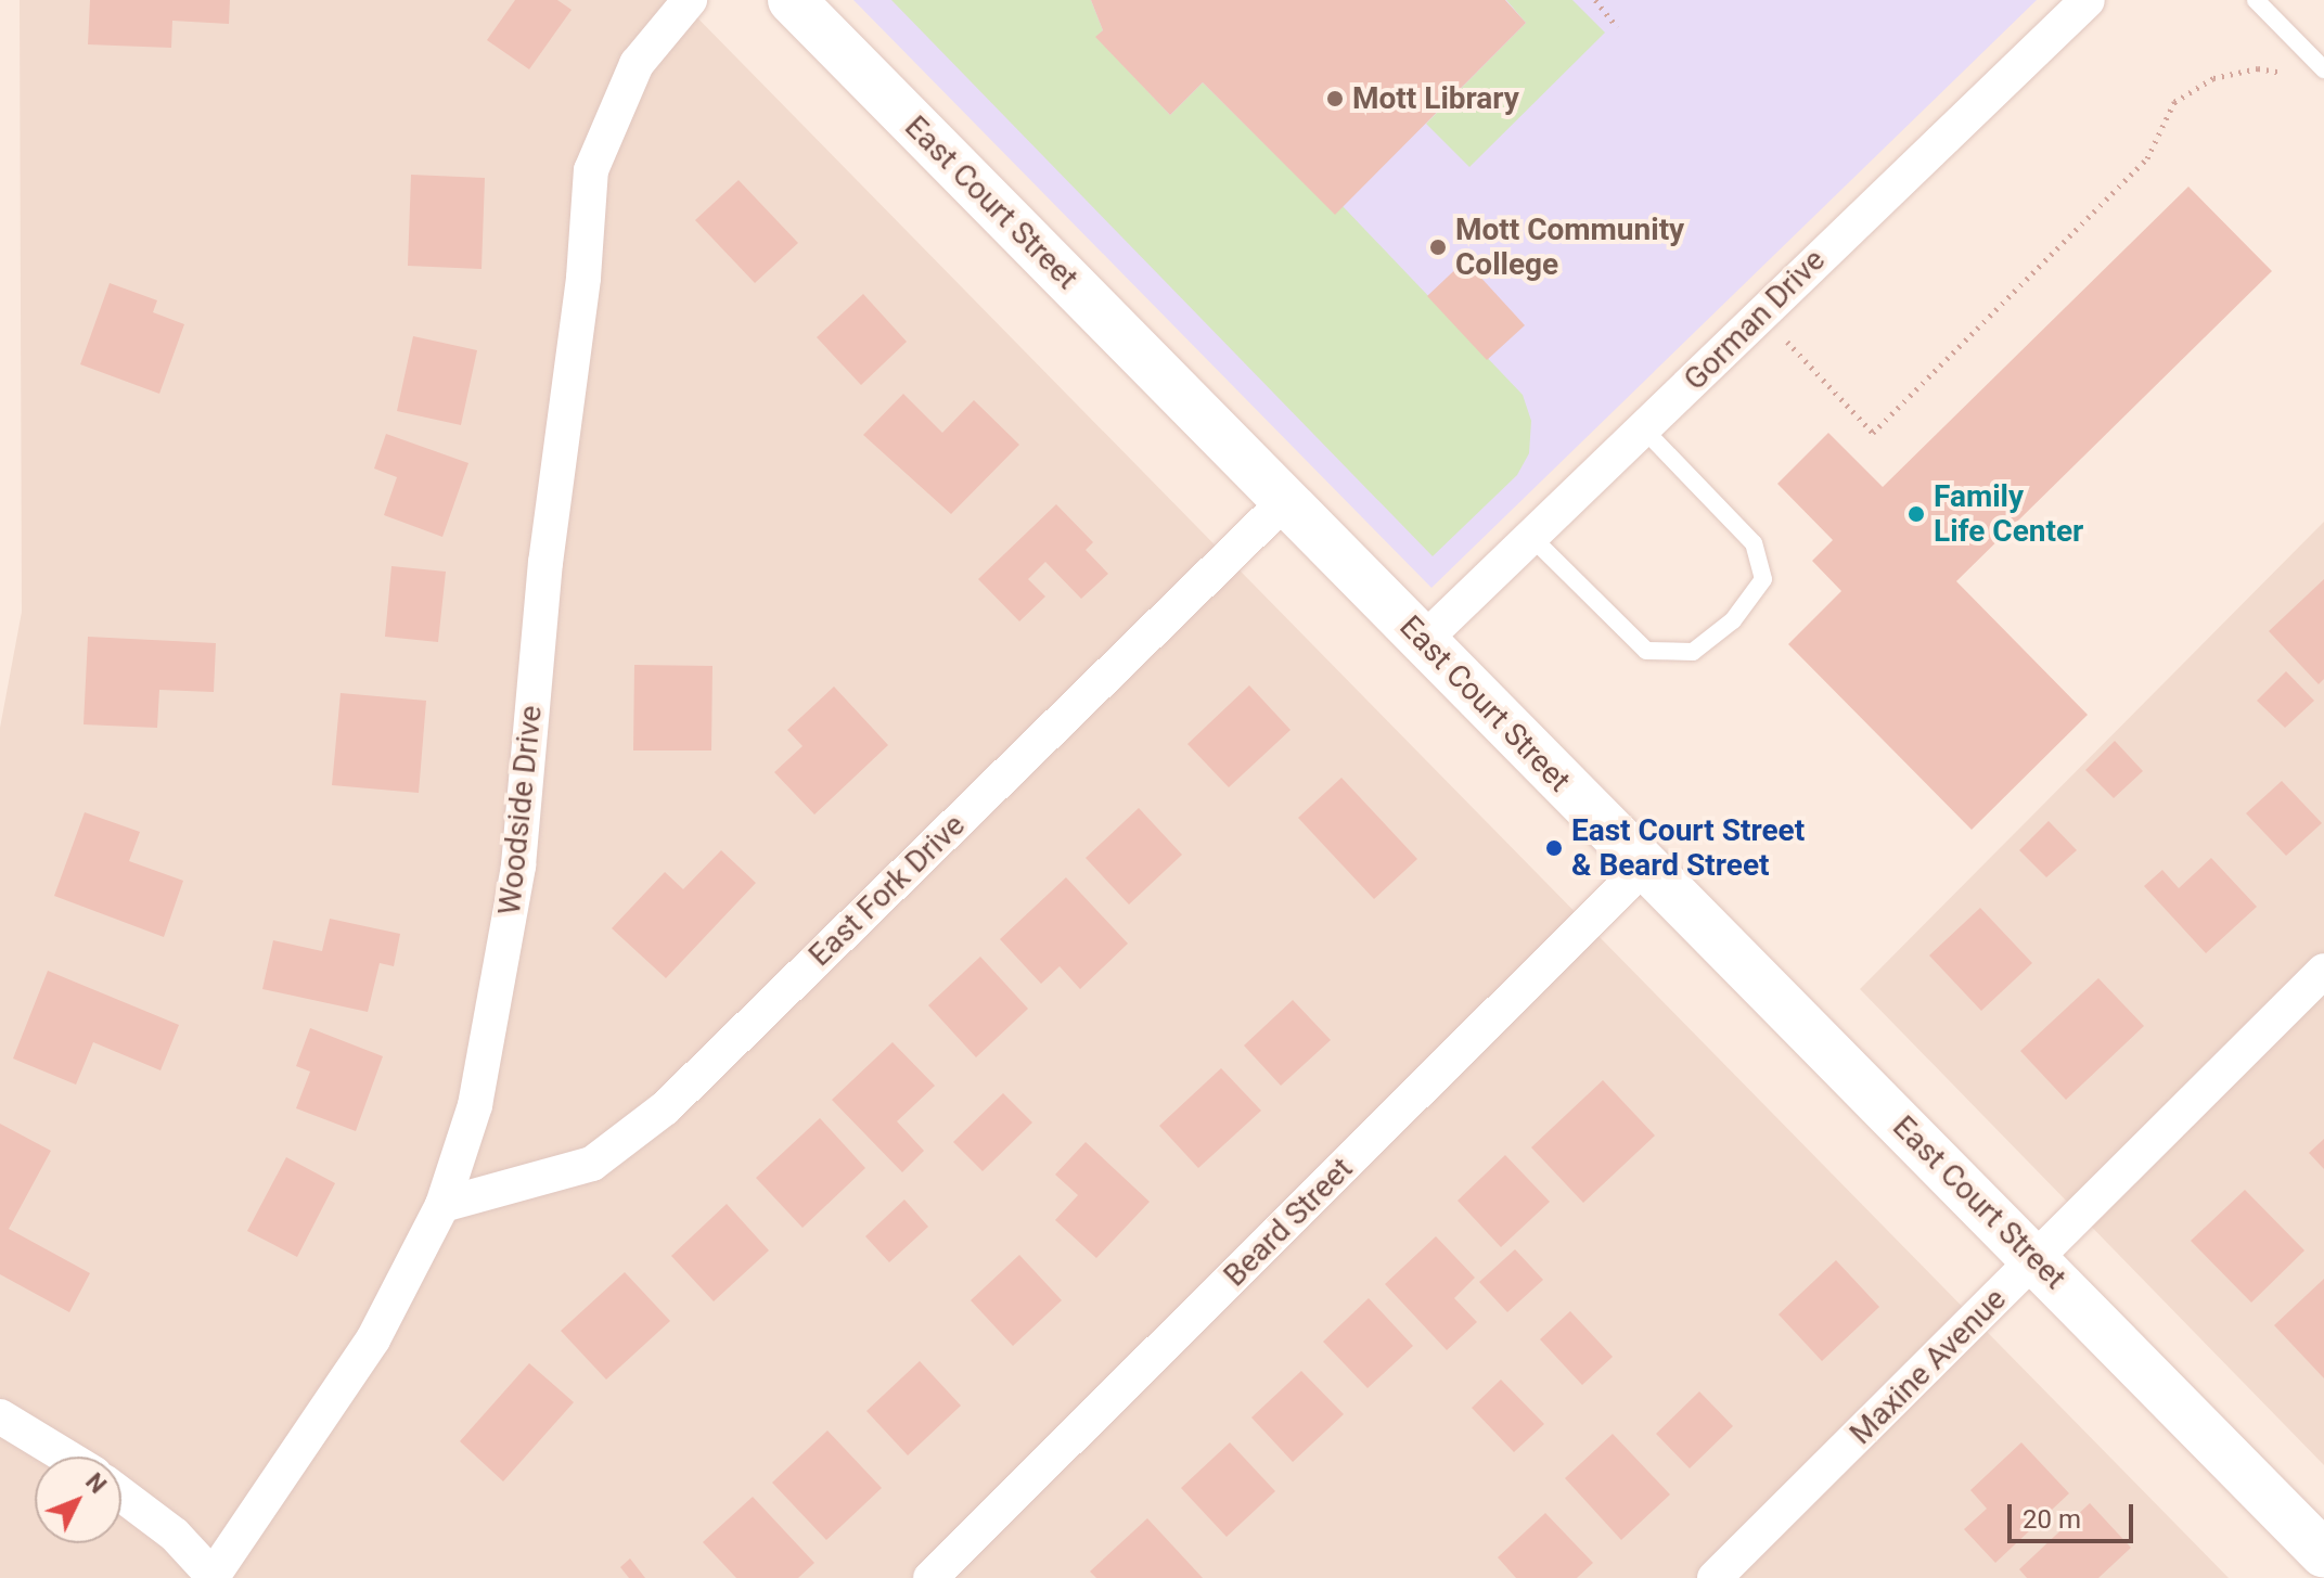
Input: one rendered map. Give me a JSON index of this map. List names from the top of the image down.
{
  "streets": {
    "main road": ["East Court Street"],
    "street": [
      "Gorman Drive",
      "Woodside Drive",
      "East Fork Drive",
      "Beard Street",
      "Maxine Avenue"
    ]
  },
  "crossings": [
    ["East Court Street", "Gorman Drive"],
    ["East Court Street", "East Fork Drive"],
    ["East Court Street", "Beard Street"],
    ["East Court Street", "Maxine Avenue"],
    ["Woodside Drive", "East Fork Drive"]
  ],
  "places": [
    "Mott Library",
    "Mott Community College",
    "Family Life Center",
    "East Court Street & Beard Street"
  ],
  "scale_bar": "20 m",
  "north": "top right"
}
